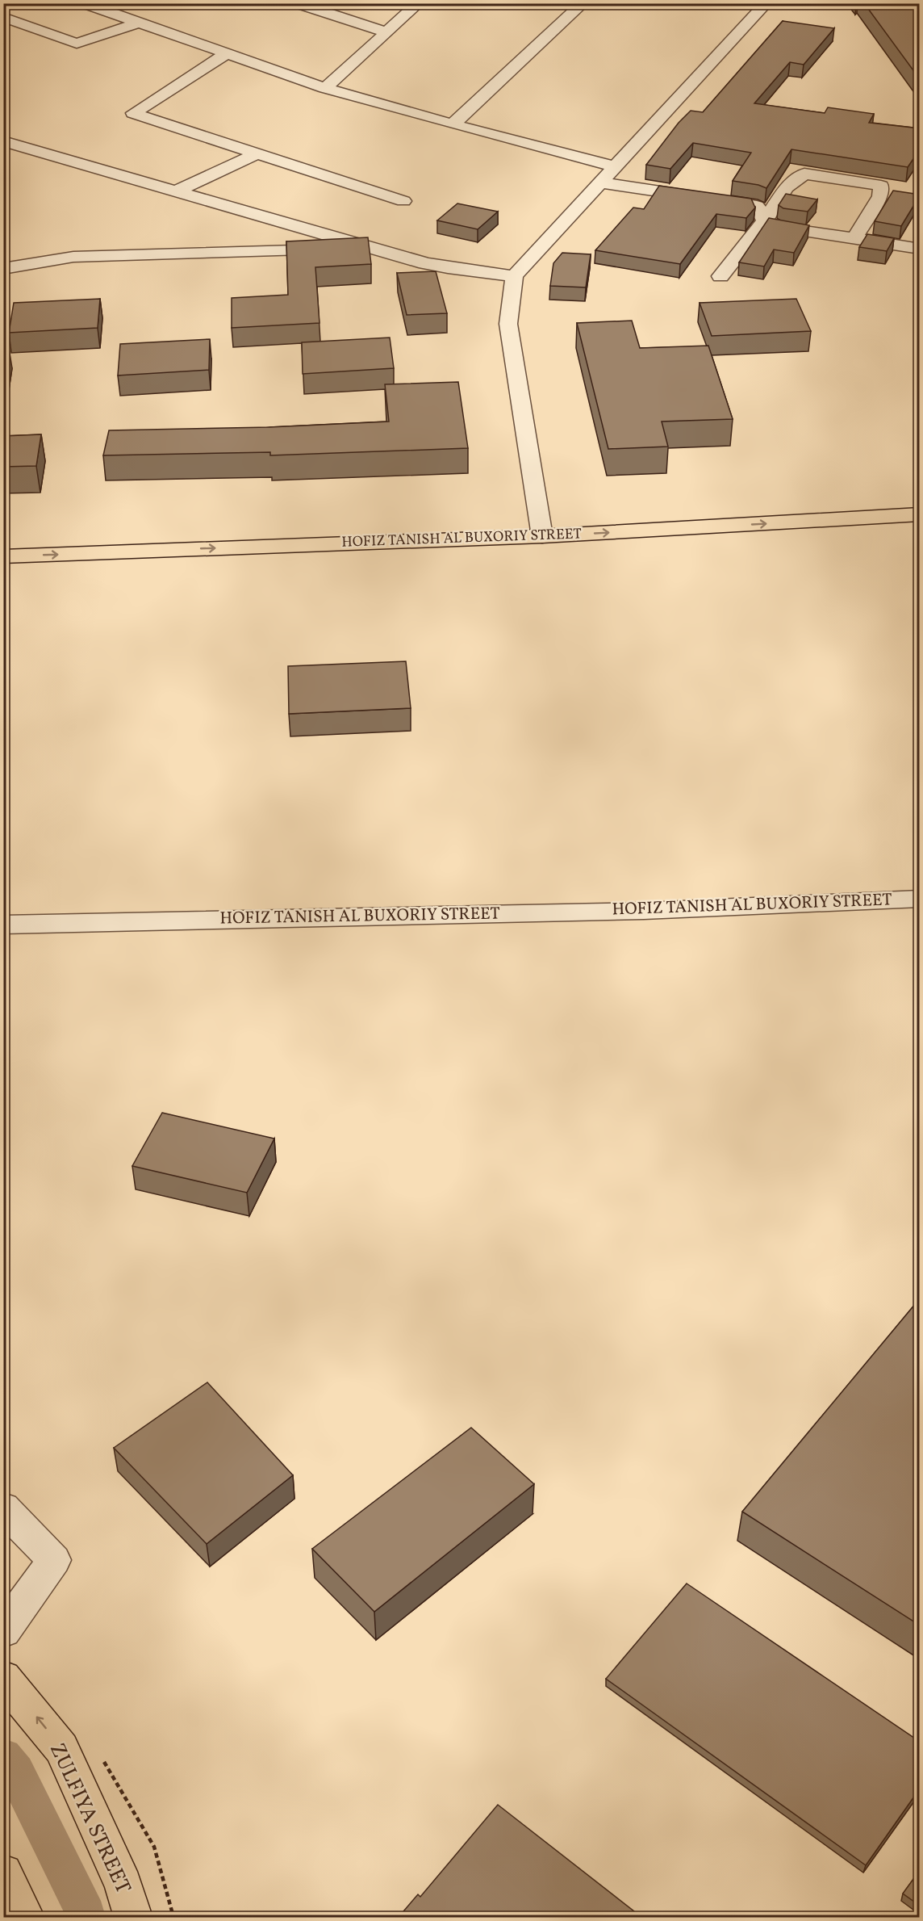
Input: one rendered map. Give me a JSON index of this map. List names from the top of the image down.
{
  "streets": {
    "main road": ["HOFIZ TANISH AL BUXORIY STREET", "ZULFIYA STREET"]
  },
  "one_way": ["ZULFIYA STREET"]
}
